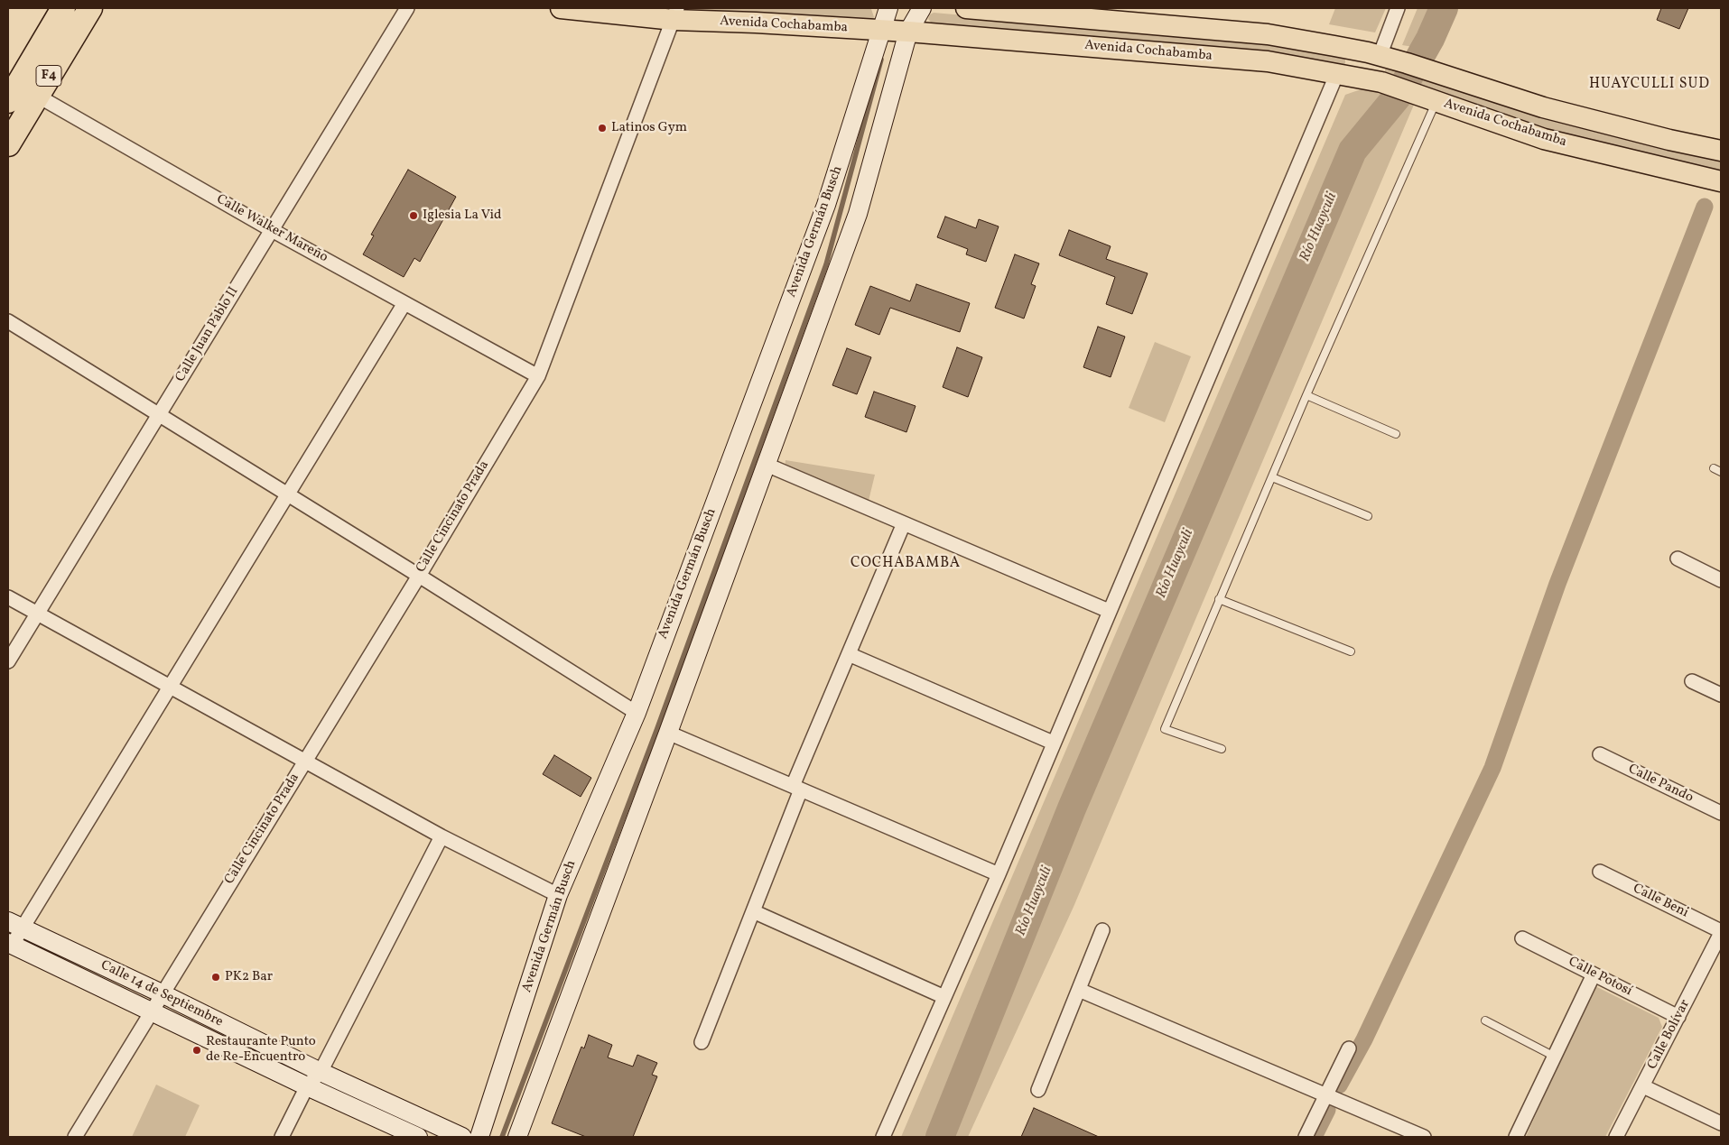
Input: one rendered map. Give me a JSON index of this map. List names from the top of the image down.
{
  "streets": {
    "highway": ["F4"],
    "main road": ["Avenida Cochabamba"],
    "street": [
      "Calle Walker Mareño",
      "Avenida Germán Busch",
      "Calle Juan Pablo II",
      "Calle Cincinato Prada",
      "Calle Pando",
      "Calle Beni",
      "Calle Potosí",
      "Calle 14 de Septiembre",
      "Calle Bolívar"
    ]
  },
  "crossings": [
    ["Avenida Cochabamba", "Avenida Germán Busch"],
    ["Avenida Cochabamba", "Calle Cincinato Prada"],
    ["F4", "Calle Walker Mareño"],
    ["Calle Walker Mareño", "Calle Juan Pablo II"],
    ["Calle Walker Mareño", "Calle Cincinato Prada"],
    ["Calle Cincinato Prada", "Calle 14 de Septiembre"],
    ["Calle Beni", "Calle Bolívar"],
    ["Calle Potosí", "Calle Bolívar"]
  ],
  "districts": ["HUAYCULLI SUD", "COCHABAMBA"],
  "water": ["Río Huayculi"],
  "places": [
    "Latinos Gym",
    "Iglesia La Vid",
    "PK2 Bar",
    "Restaurante Punto de Re-Encuentro"
  ]
}
